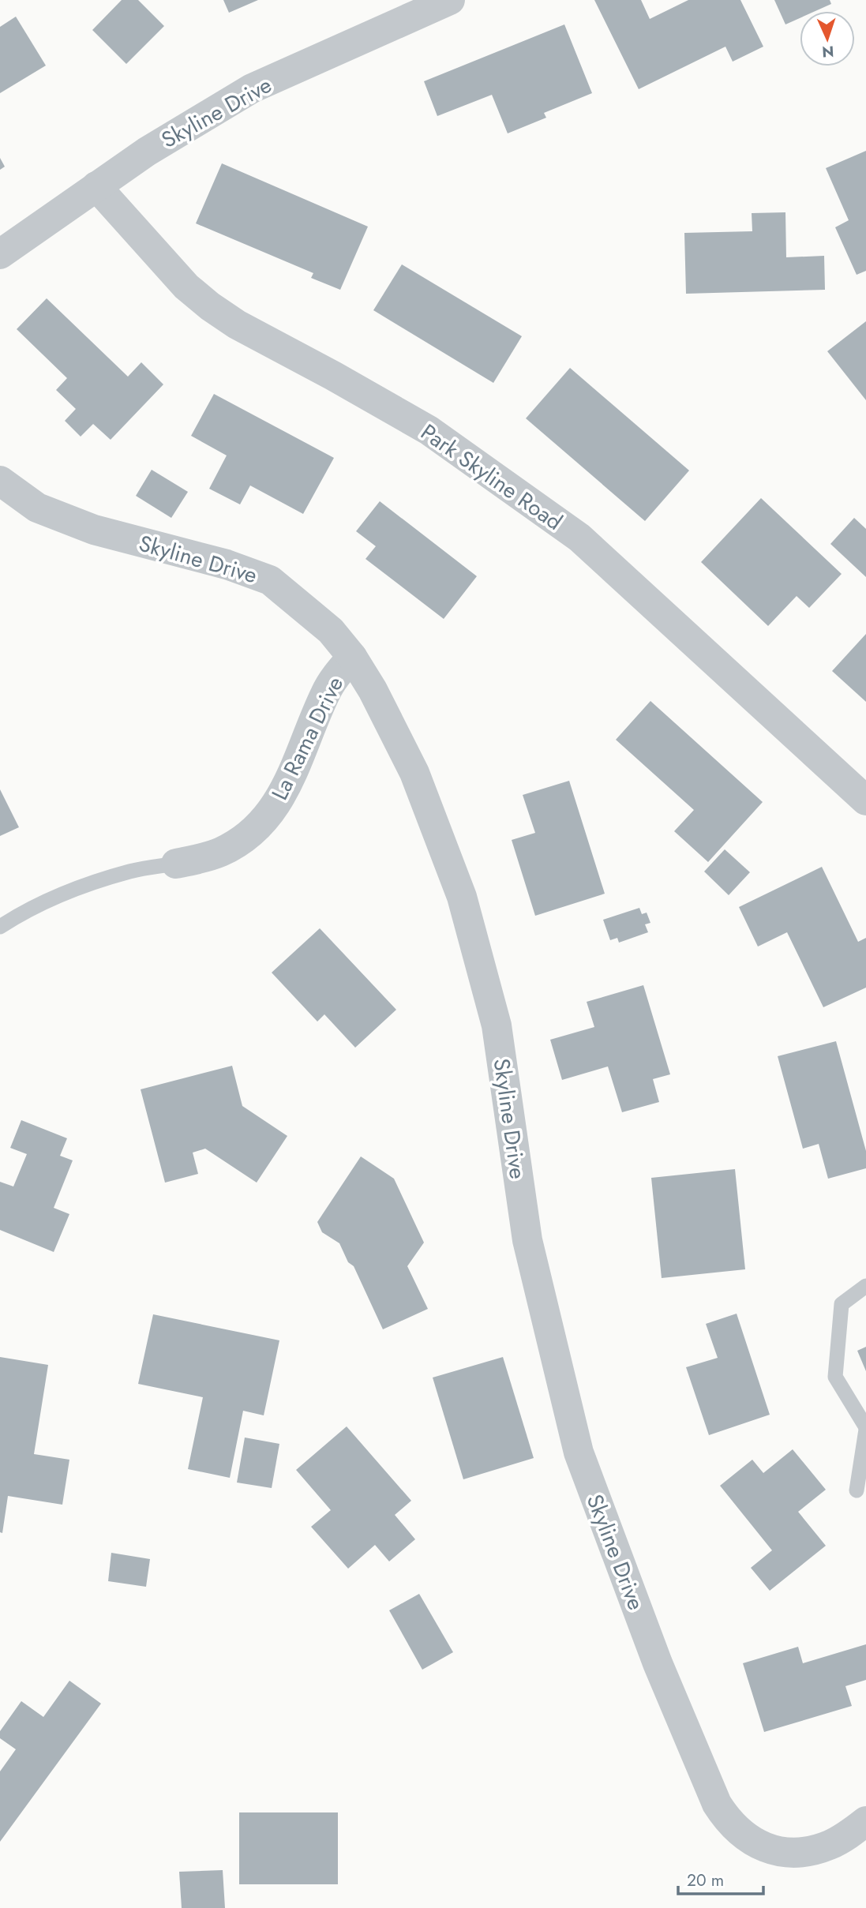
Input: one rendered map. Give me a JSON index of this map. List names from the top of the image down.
{
  "streets": {
    "street": ["Skyline Drive", "Park Skyline Road", "La Rama Drive"]
  },
  "crossings": [
    ["Skyline Drive", "Park Skyline Road"],
    ["Skyline Drive", "La Rama Drive"]
  ],
  "scale_bar": "20 m",
  "north": "bottom"
}
